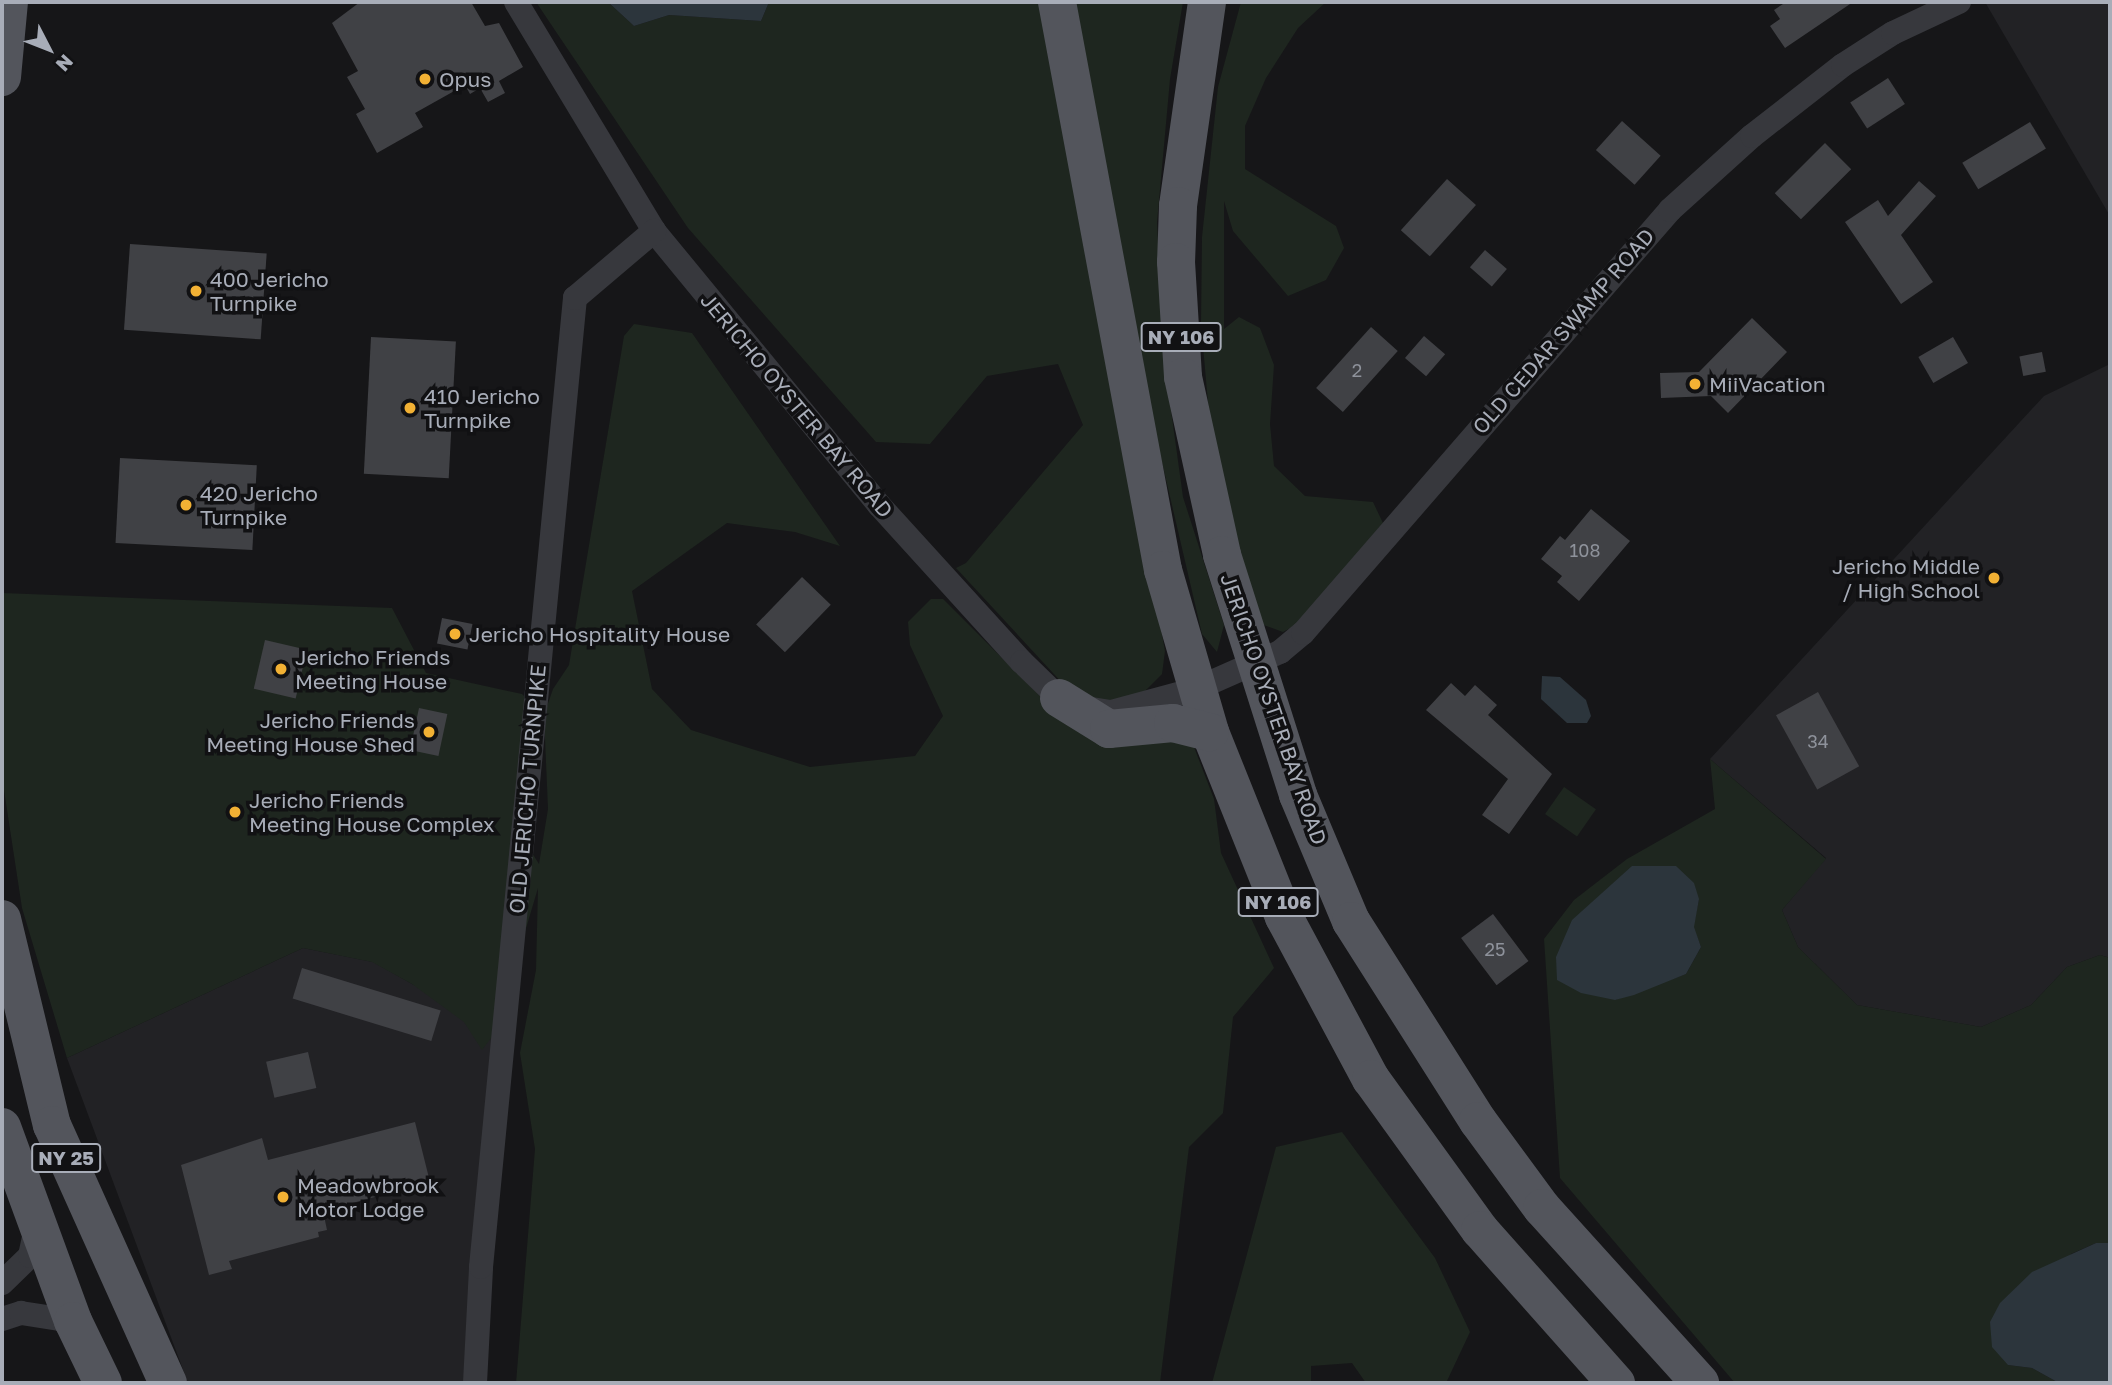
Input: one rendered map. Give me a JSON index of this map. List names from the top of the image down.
{
  "streets": {
    "main road": ["NY 106", "JERICHO OYSTER BAY ROAD", "NY 25"],
    "street": ["OLD CEDAR SWAMP ROAD", "OLD JERICHO TURNPIKE"]
  },
  "crossings": [
    ["OLD CEDAR SWAMP ROAD", "NY 106"],
    ["OLD CEDAR SWAMP ROAD", "JERICHO OYSTER BAY ROAD"],
    ["NY 106", "JERICHO OYSTER BAY ROAD"],
    ["JERICHO OYSTER BAY ROAD", "OLD JERICHO TURNPIKE"]
  ],
  "places": [
    "Opus",
    "400 Jericho Turnpike",
    "MiiVacation",
    "410 Jericho Turnpike",
    "420 Jericho Turnpike",
    "Jericho Middle / High School",
    "Jericho Hospitality House",
    "Jericho Friends Meeting House",
    "Jericho Friends Meeting House Shed",
    "Jericho Friends Meeting House Complex",
    "Meadowbrook Motor Lodge"
  ],
  "house_numbers": [
    "2",
    "108",
    "34",
    "25"
  ],
  "north": "bottom right"
}
